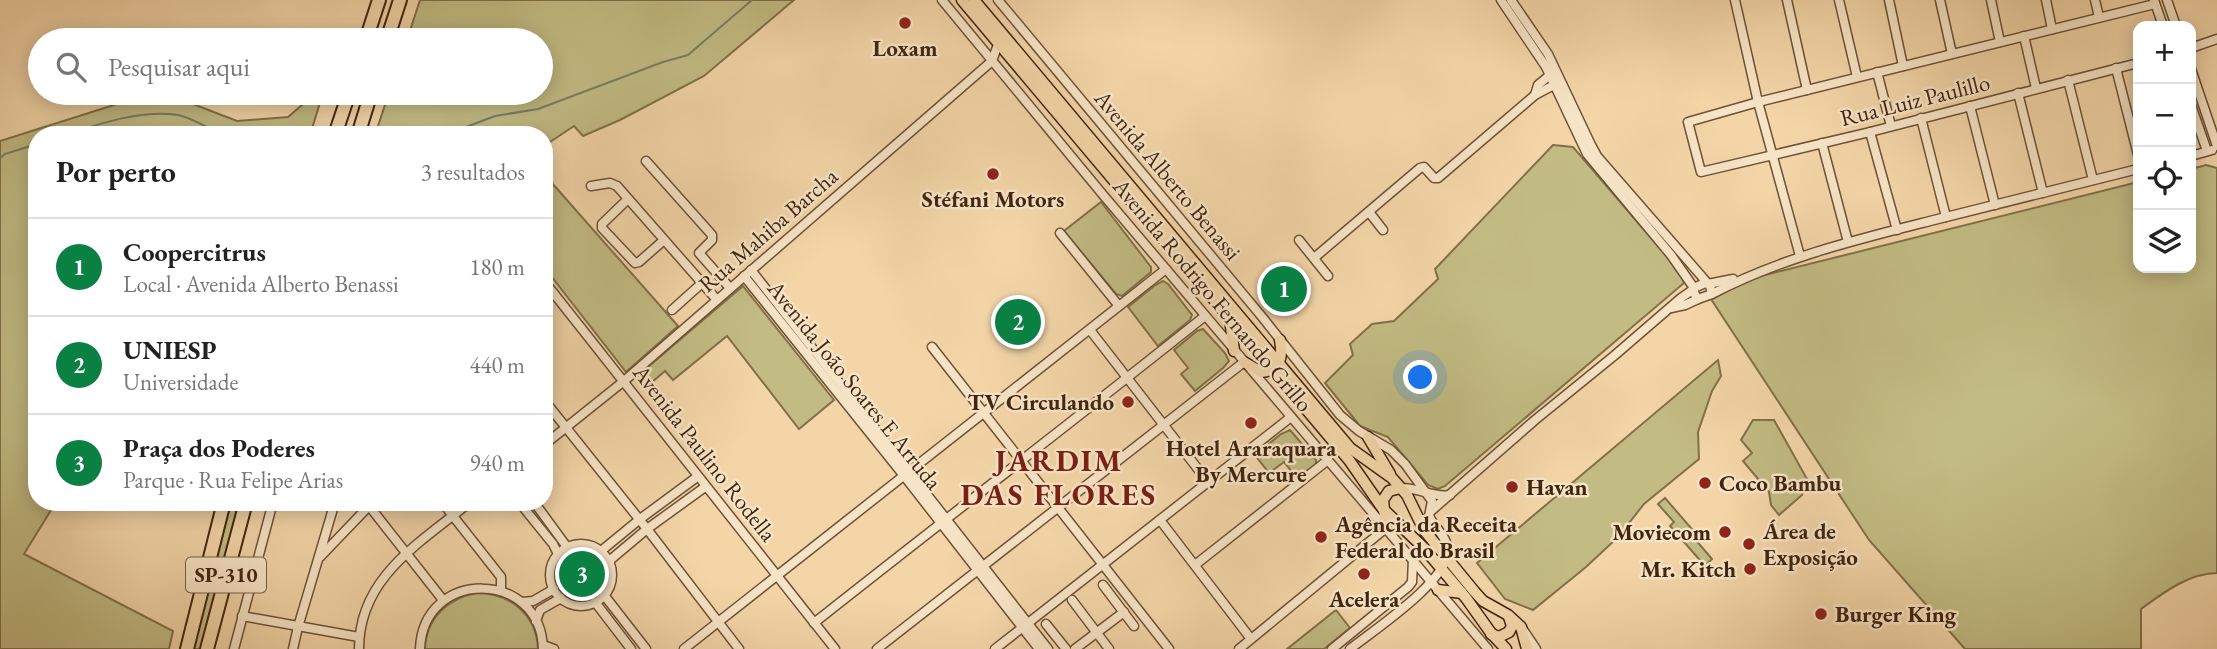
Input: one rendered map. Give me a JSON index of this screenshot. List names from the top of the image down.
{
  "streets": {
    "highway": ["SP-310"],
    "street": [
      "Rua Luiz Paulillo",
      "Avenida Alberto Benassi",
      "Rua Mahiba Barcha",
      "Avenida Rodrigo Fernando Grillo",
      "Avenida João Soares E Arruda",
      "Avenida Paulino Rodella"
    ]
  },
  "crossings": [
    ["Rua Mahiba Barcha", "Avenida Rodrigo Fernando Grillo"],
    ["Rua Mahiba Barcha", "Avenida João Soares E Arruda"],
    ["Rua Mahiba Barcha", "Avenida Paulino Rodella"]
  ],
  "districts": ["JARDIM DAS FLORES"],
  "places": [
    "Loxam",
    "Stéfani Motors",
    "TV Circulando",
    "Hotel Araraquara By Mercure",
    "Coco Bambu",
    "Havan",
    "Moviecom",
    "Agência da Receita Federal do Brasil",
    "Área de Exposição",
    "Mr. Kitch",
    "Acelera",
    "Burger King"
  ],
  "page": {
    "map_buttons": ["+", "−"],
    "search": "Pesquisar aqui",
    "heading": ["Por perto", "3 resultados"],
    "list": [
      {
        "mark": "1",
        "name": "Coopercitrus",
        "note": "Local · Avenida Alberto Benassi",
        "value": "180 m"
      },
      {
        "mark": "2",
        "name": "UNIESP",
        "note": "Universidade",
        "value": "440 m"
      },
      {
        "mark": "3",
        "name": "Praça dos Poderes",
        "note": "Parque · Rua Felipe Arias",
        "value": "940 m"
      }
    ],
    "pins": ["1", "2", "3"]
  }
}
